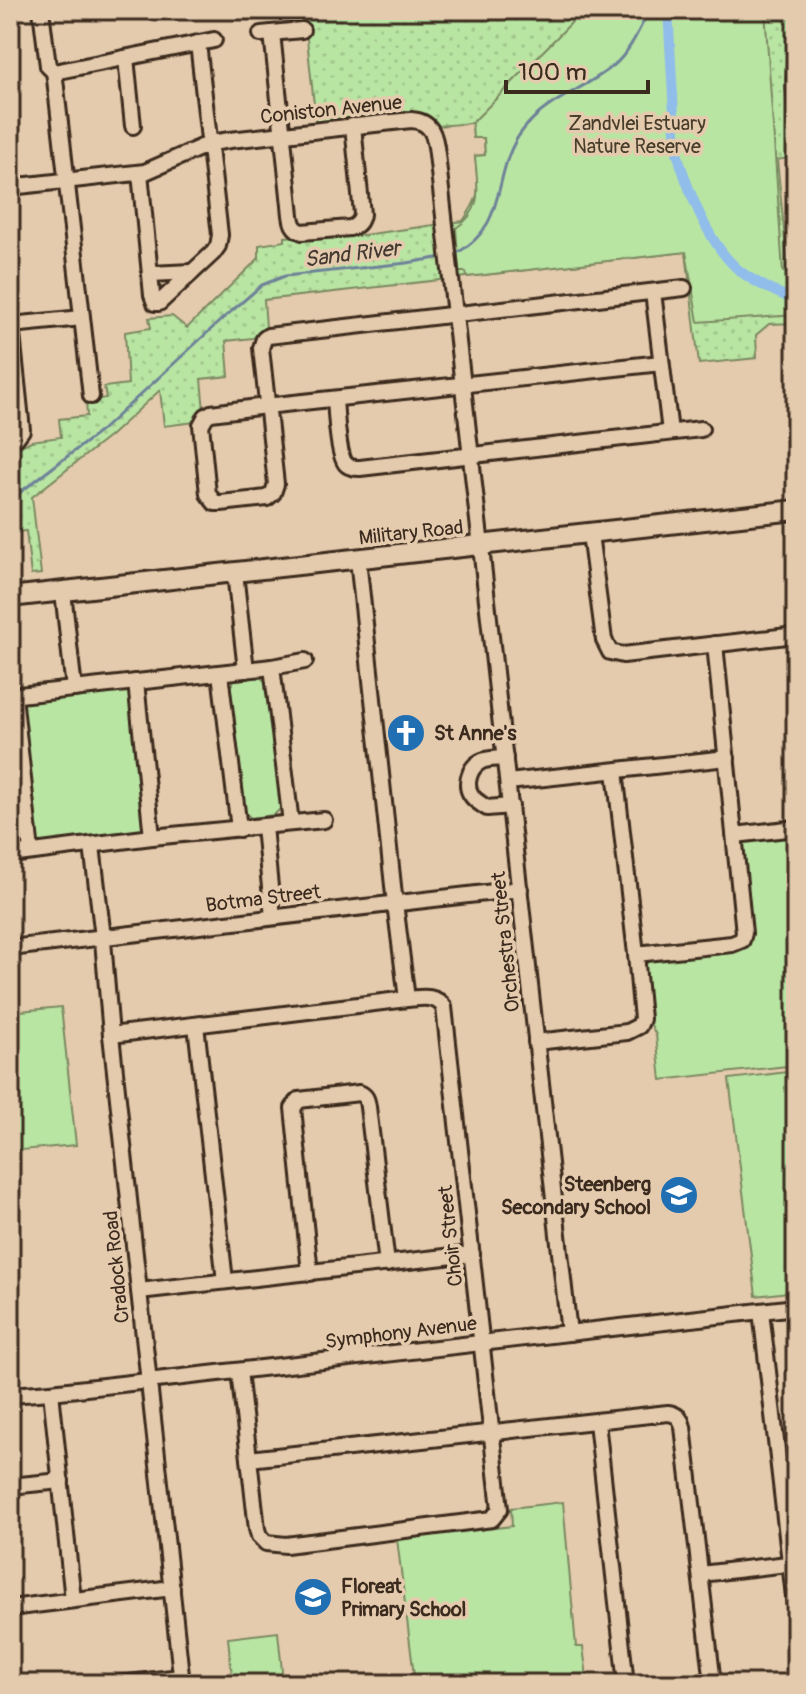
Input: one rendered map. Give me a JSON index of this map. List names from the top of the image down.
{
  "streets": {
    "main road": ["Military Road"],
    "street": [
      "Coniston Avenue",
      "Botma Street",
      "Orchestra Street",
      "Choir Street",
      "Cradock Road",
      "Symphony Avenue"
    ]
  },
  "crossings": [
    ["Coniston Avenue", "Military Road"],
    ["Coniston Avenue", "Orchestra Street"],
    ["Military Road", "Orchestra Street"],
    ["Botma Street", "Orchestra Street"],
    ["Botma Street", "Cradock Road"],
    ["Orchestra Street", "Symphony Avenue"],
    ["Choir Street", "Symphony Avenue"],
    ["Cradock Road", "Symphony Avenue"]
  ],
  "water": ["Sand River"],
  "parks": ["Zandvlei Estuary Nature Reserve"],
  "places": {
    "church": ["St Anne's"],
    "school or university": ["Steenberg Secondary School", "Floreat Primary School"]
  },
  "scale_bar": "100 m"
}
